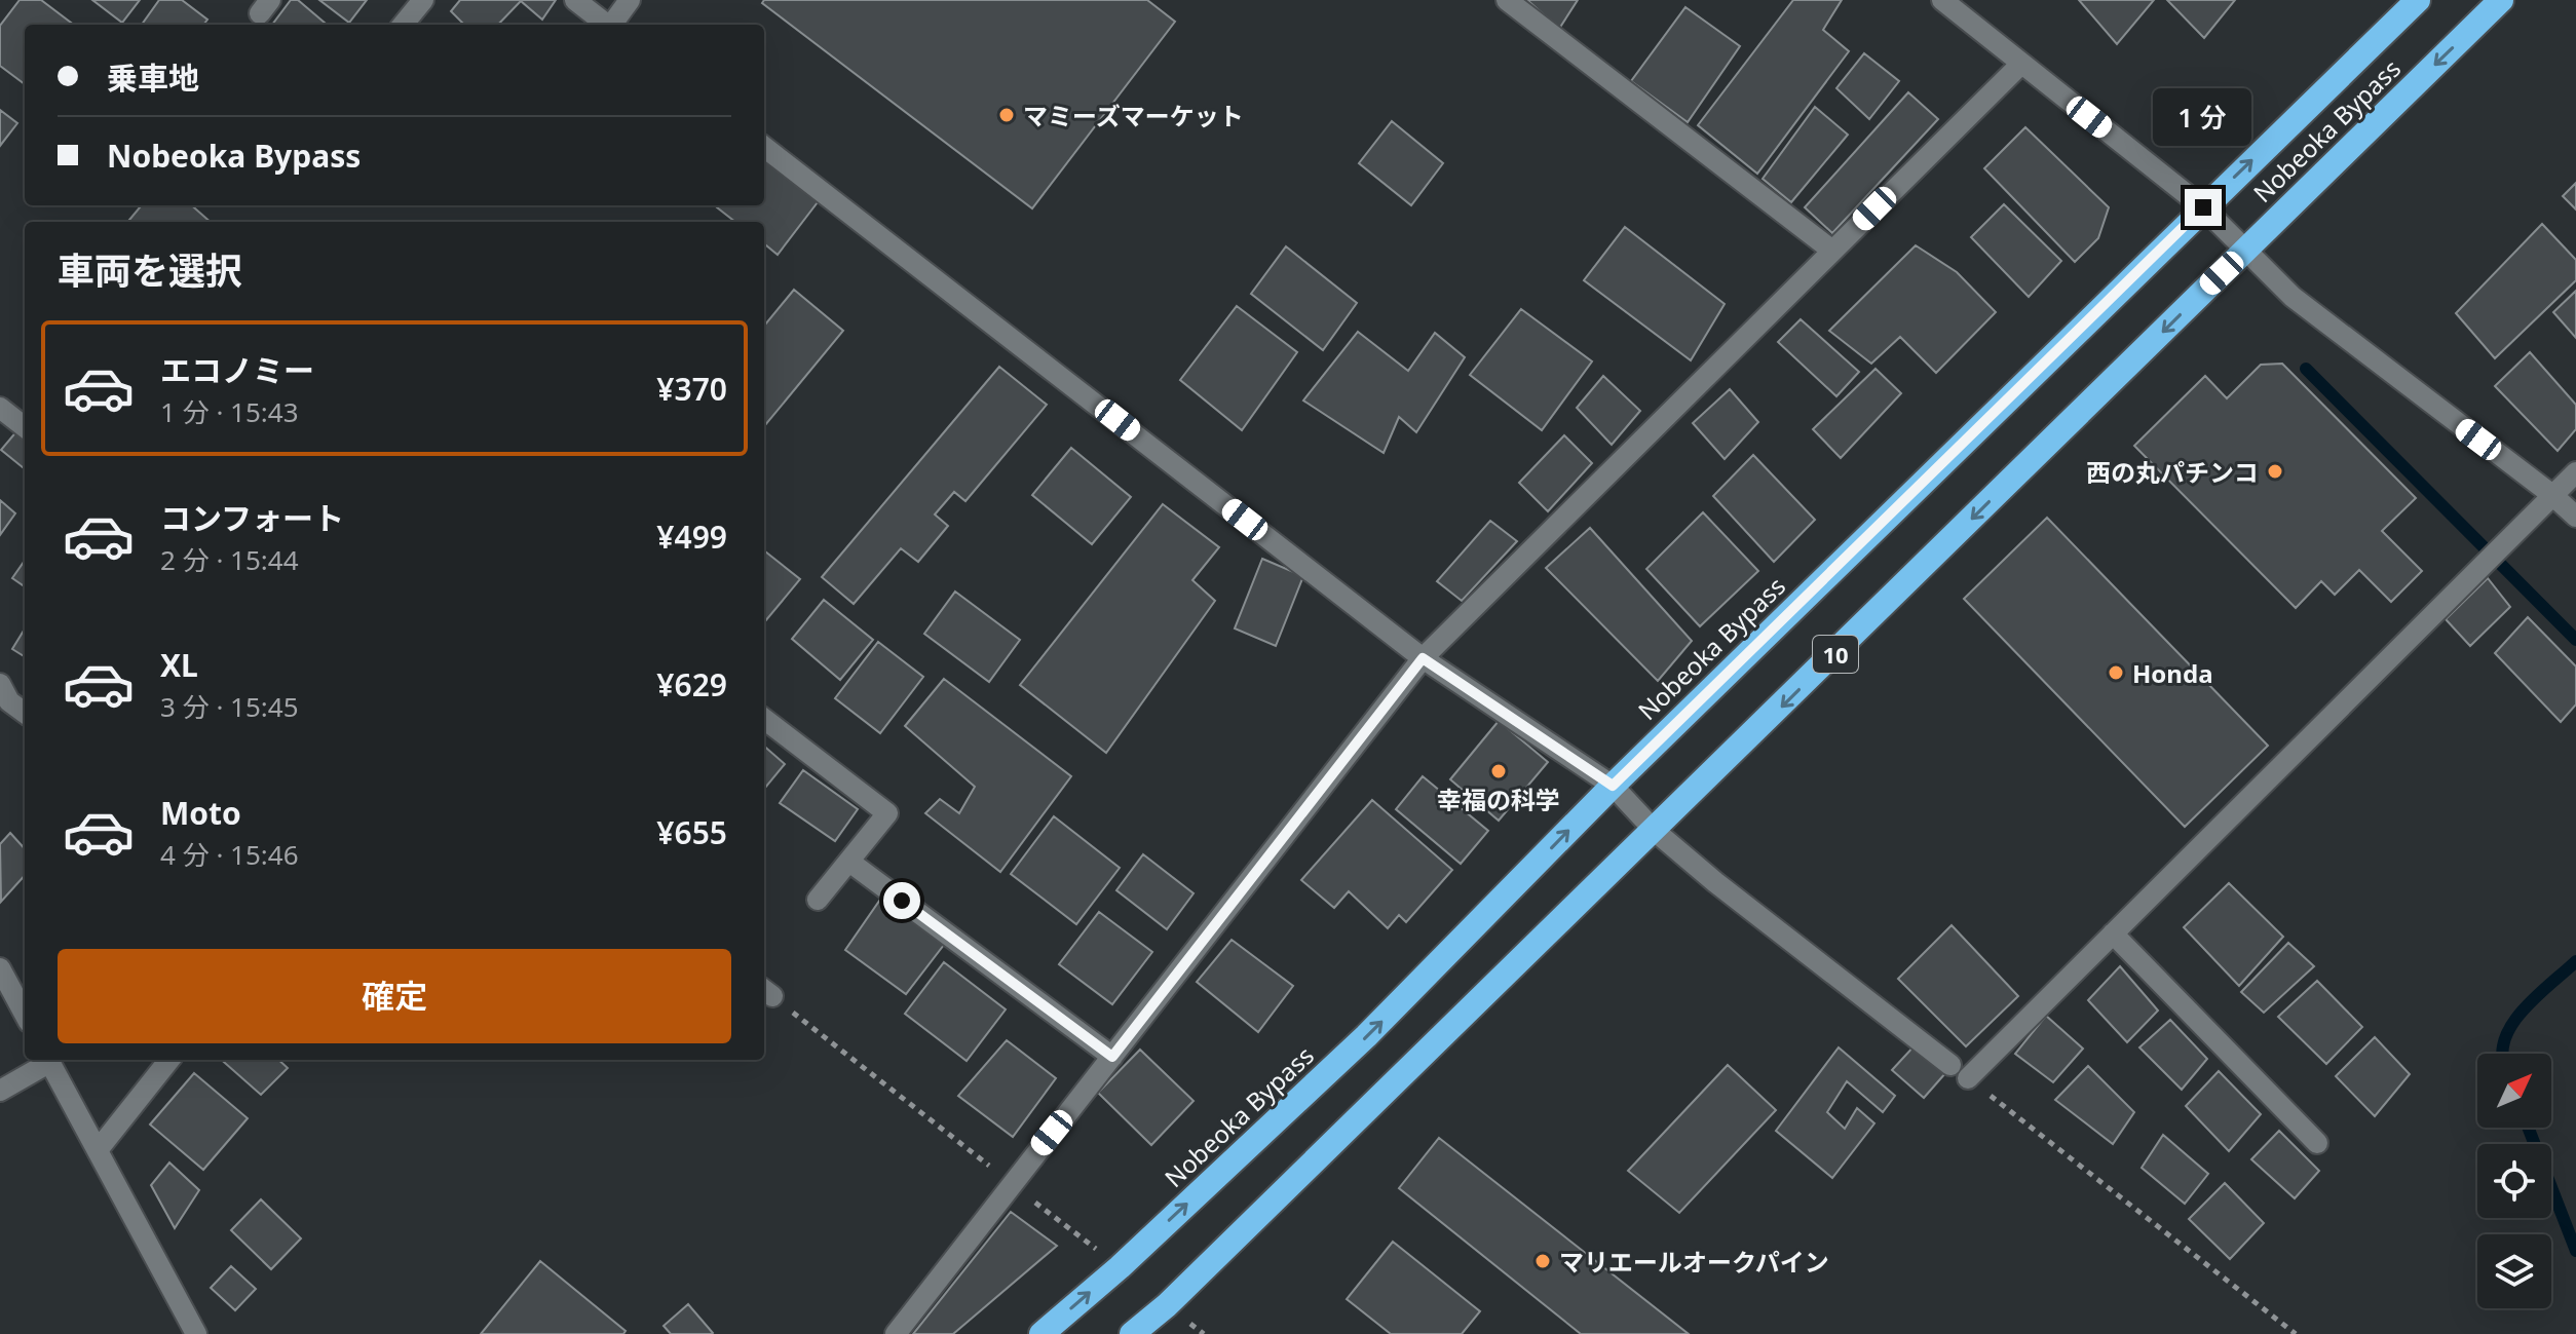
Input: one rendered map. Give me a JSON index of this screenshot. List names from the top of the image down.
{
  "streets": {
    "highway": ["Nobeoka Bypass", "10"]
  },
  "places": [
    "マミーズマーケット",
    "西の丸パチンコ",
    "Honda",
    "幸福の科学",
    "マリエールオークパイン"
  ],
  "north": "top right",
  "page": {
    "banner": ["乗車地", "Nobeoka Bypass"],
    "bubble": "1 分",
    "heading": "車両を選択",
    "list": [
      {
        "name": "エコノミー",
        "note": "1 分 · 15:43",
        "value": "¥370"
      },
      {
        "name": "コンフォート",
        "note": "2 分 · 15:44",
        "value": "¥499"
      },
      {
        "name": "XL",
        "note": "3 分 · 15:45",
        "value": "¥629"
      },
      {
        "name": "Moto",
        "note": "4 分 · 15:46",
        "value": "¥655"
      }
    ],
    "buttons": "確定"
  }
}
